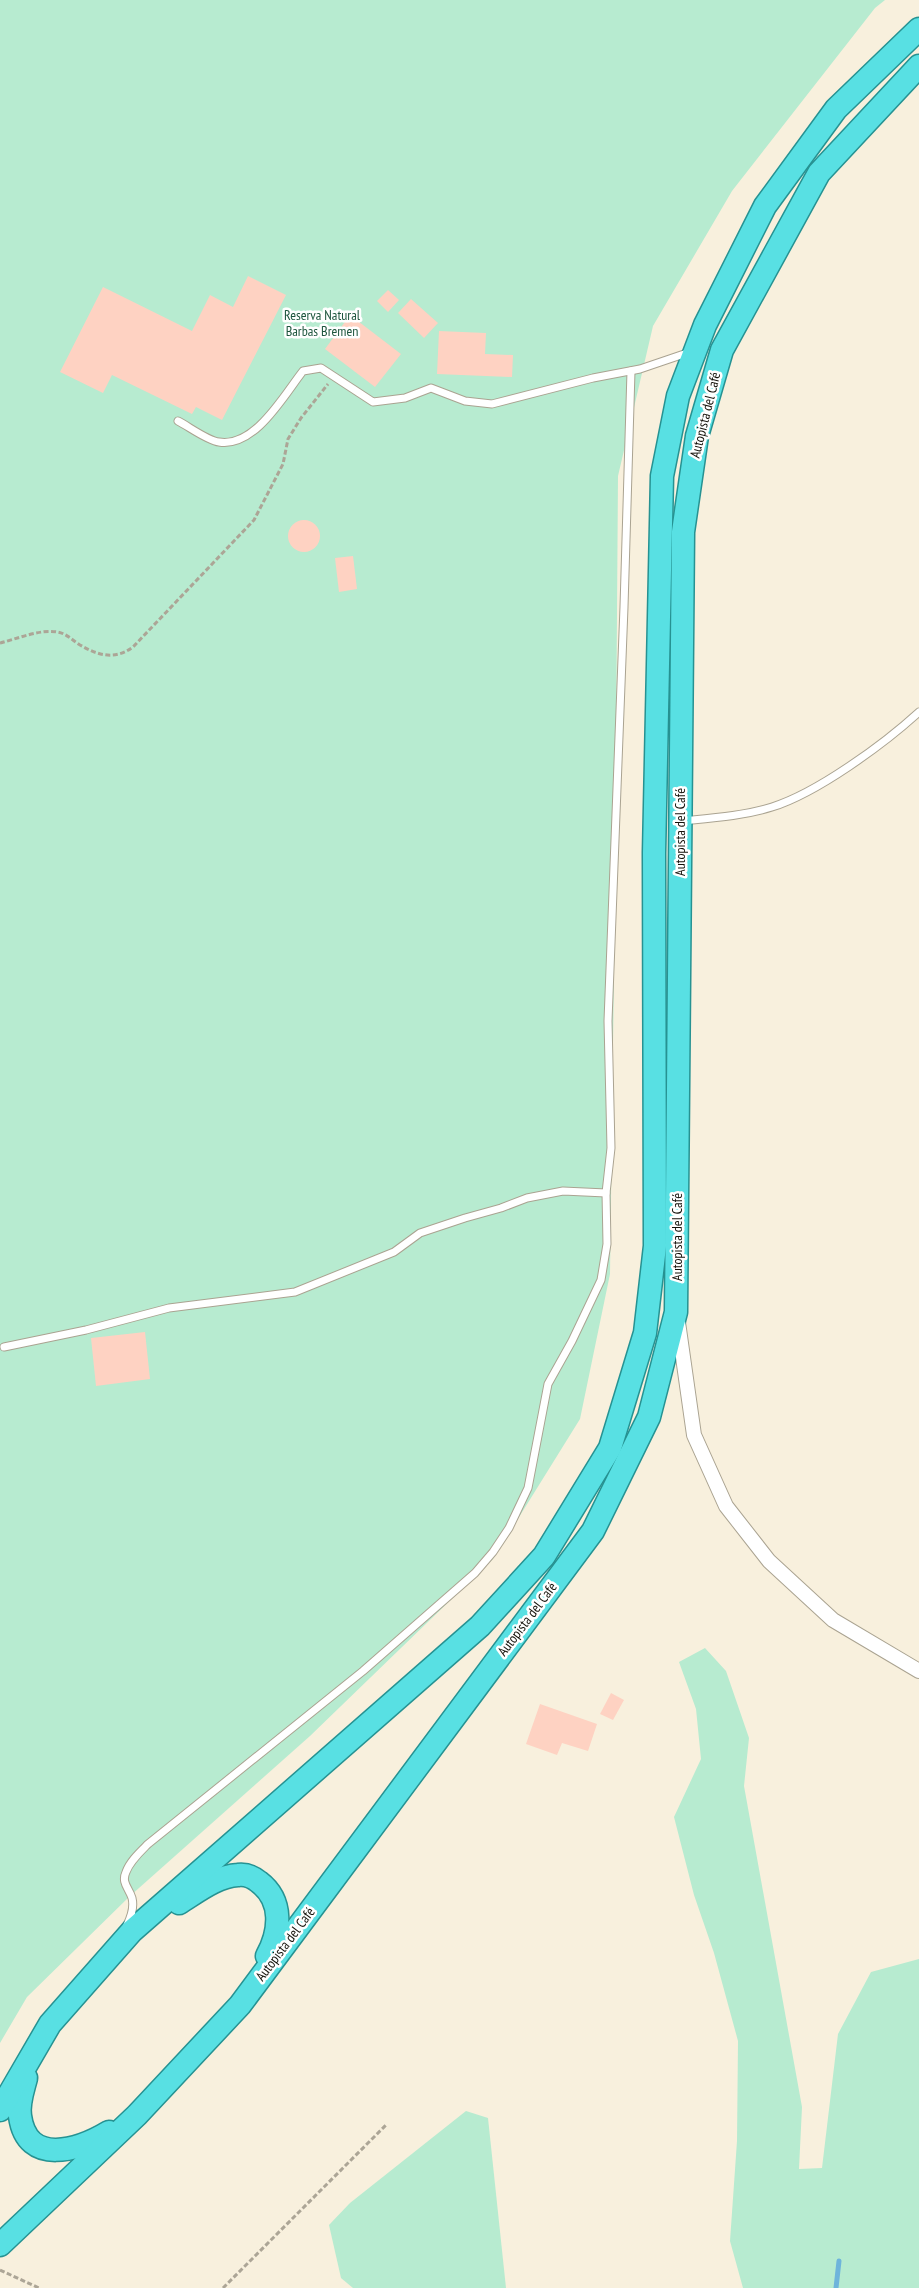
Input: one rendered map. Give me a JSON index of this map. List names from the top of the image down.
{
  "streets": {
    "highway": ["Autopista del Café"]
  },
  "parks": ["Reserva Natural Barbas Bremen"]
}
